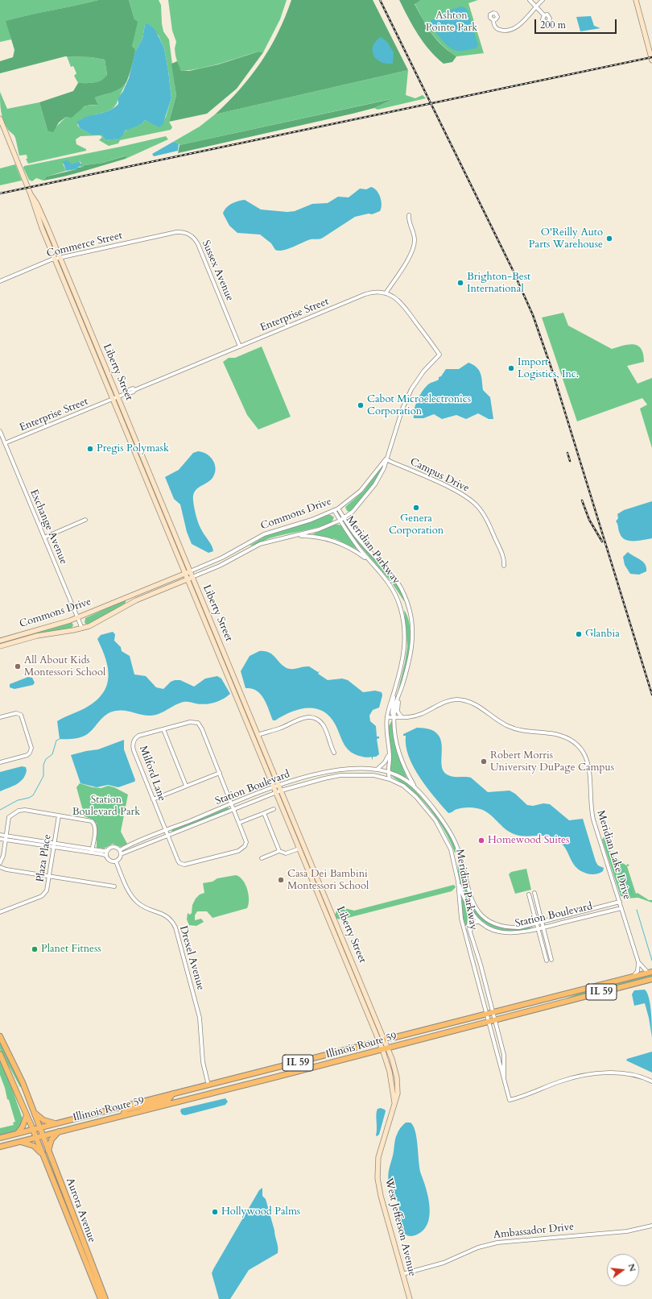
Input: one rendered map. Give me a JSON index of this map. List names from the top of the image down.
{
  "streets": {
    "main road": ["IL 59", "Illinois Route 59", "Aurora Avenue"],
    "street": [
      "Commerce Street",
      "Sussex Avenue",
      "Enterprise Street",
      "Liberty Street",
      "Campus Drive",
      "Commons Drive",
      "Exchange Avenue",
      "Meridian Parkway",
      "Milford Lane",
      "Station Boulevard",
      "Meridian Lake Drive",
      "Plaza Place",
      "Drexel Avenue",
      "West Jefferson Avenue",
      "Ambassador Drive"
    ]
  },
  "crossings": [
    ["Commerce Street", "Sussex Avenue"],
    ["Commerce Street", "Liberty Street"],
    ["Sussex Avenue", "Enterprise Street"],
    ["Enterprise Street", "Liberty Street"],
    ["Enterprise Street", "Campus Drive"],
    ["Enterprise Street", "Commons Drive"],
    ["Enterprise Street", "Exchange Avenue"],
    ["Liberty Street", "Commons Drive"],
    ["Liberty Street", "Station Boulevard"],
    ["Liberty Street", "Illinois Route 59"],
    ["Liberty Street", "West Jefferson Avenue"],
    ["Campus Drive", "Commons Drive"],
    ["Commons Drive", "Exchange Avenue"],
    ["Commons Drive", "Meridian Parkway"],
    ["Meridian Parkway", "Station Boulevard"],
    ["Meridian Parkway", "Meridian Lake Drive"],
    ["Meridian Parkway", "Illinois Route 59"],
    ["Milford Lane", "Station Boulevard"],
    ["Station Boulevard", "Meridian Lake Drive"],
    ["Station Boulevard", "Drexel Avenue"],
    ["Meridian Lake Drive", "Illinois Route 59"],
    ["Drexel Avenue", "Illinois Route 59"],
    ["IL 59", "Illinois Route 59"],
    ["Illinois Route 59", "Aurora Avenue"],
    ["Illinois Route 59", "West Jefferson Avenue"],
    ["West Jefferson Avenue", "Ambassador Drive"]
  ],
  "parks": ["Ashton Pointe Park", "Station Boulevard Park"],
  "places": [
    "O'Reilly Auto Parts Warehouse",
    "Brighton-Best International",
    "Import Logistics, Inc.",
    "Cabot Microelectronics Corporation",
    "Pregis Polymask",
    "Genera Corporation",
    "Glanbia",
    "All About Kids Montessori School",
    "Robert Morris University DuPage Campus",
    "Homewood Suites",
    "Casa Dei Bambini Montessori School",
    "Planet Fitness",
    "Hollywood Palms"
  ],
  "scale_bar": "200 m",
  "north": "right"
}
